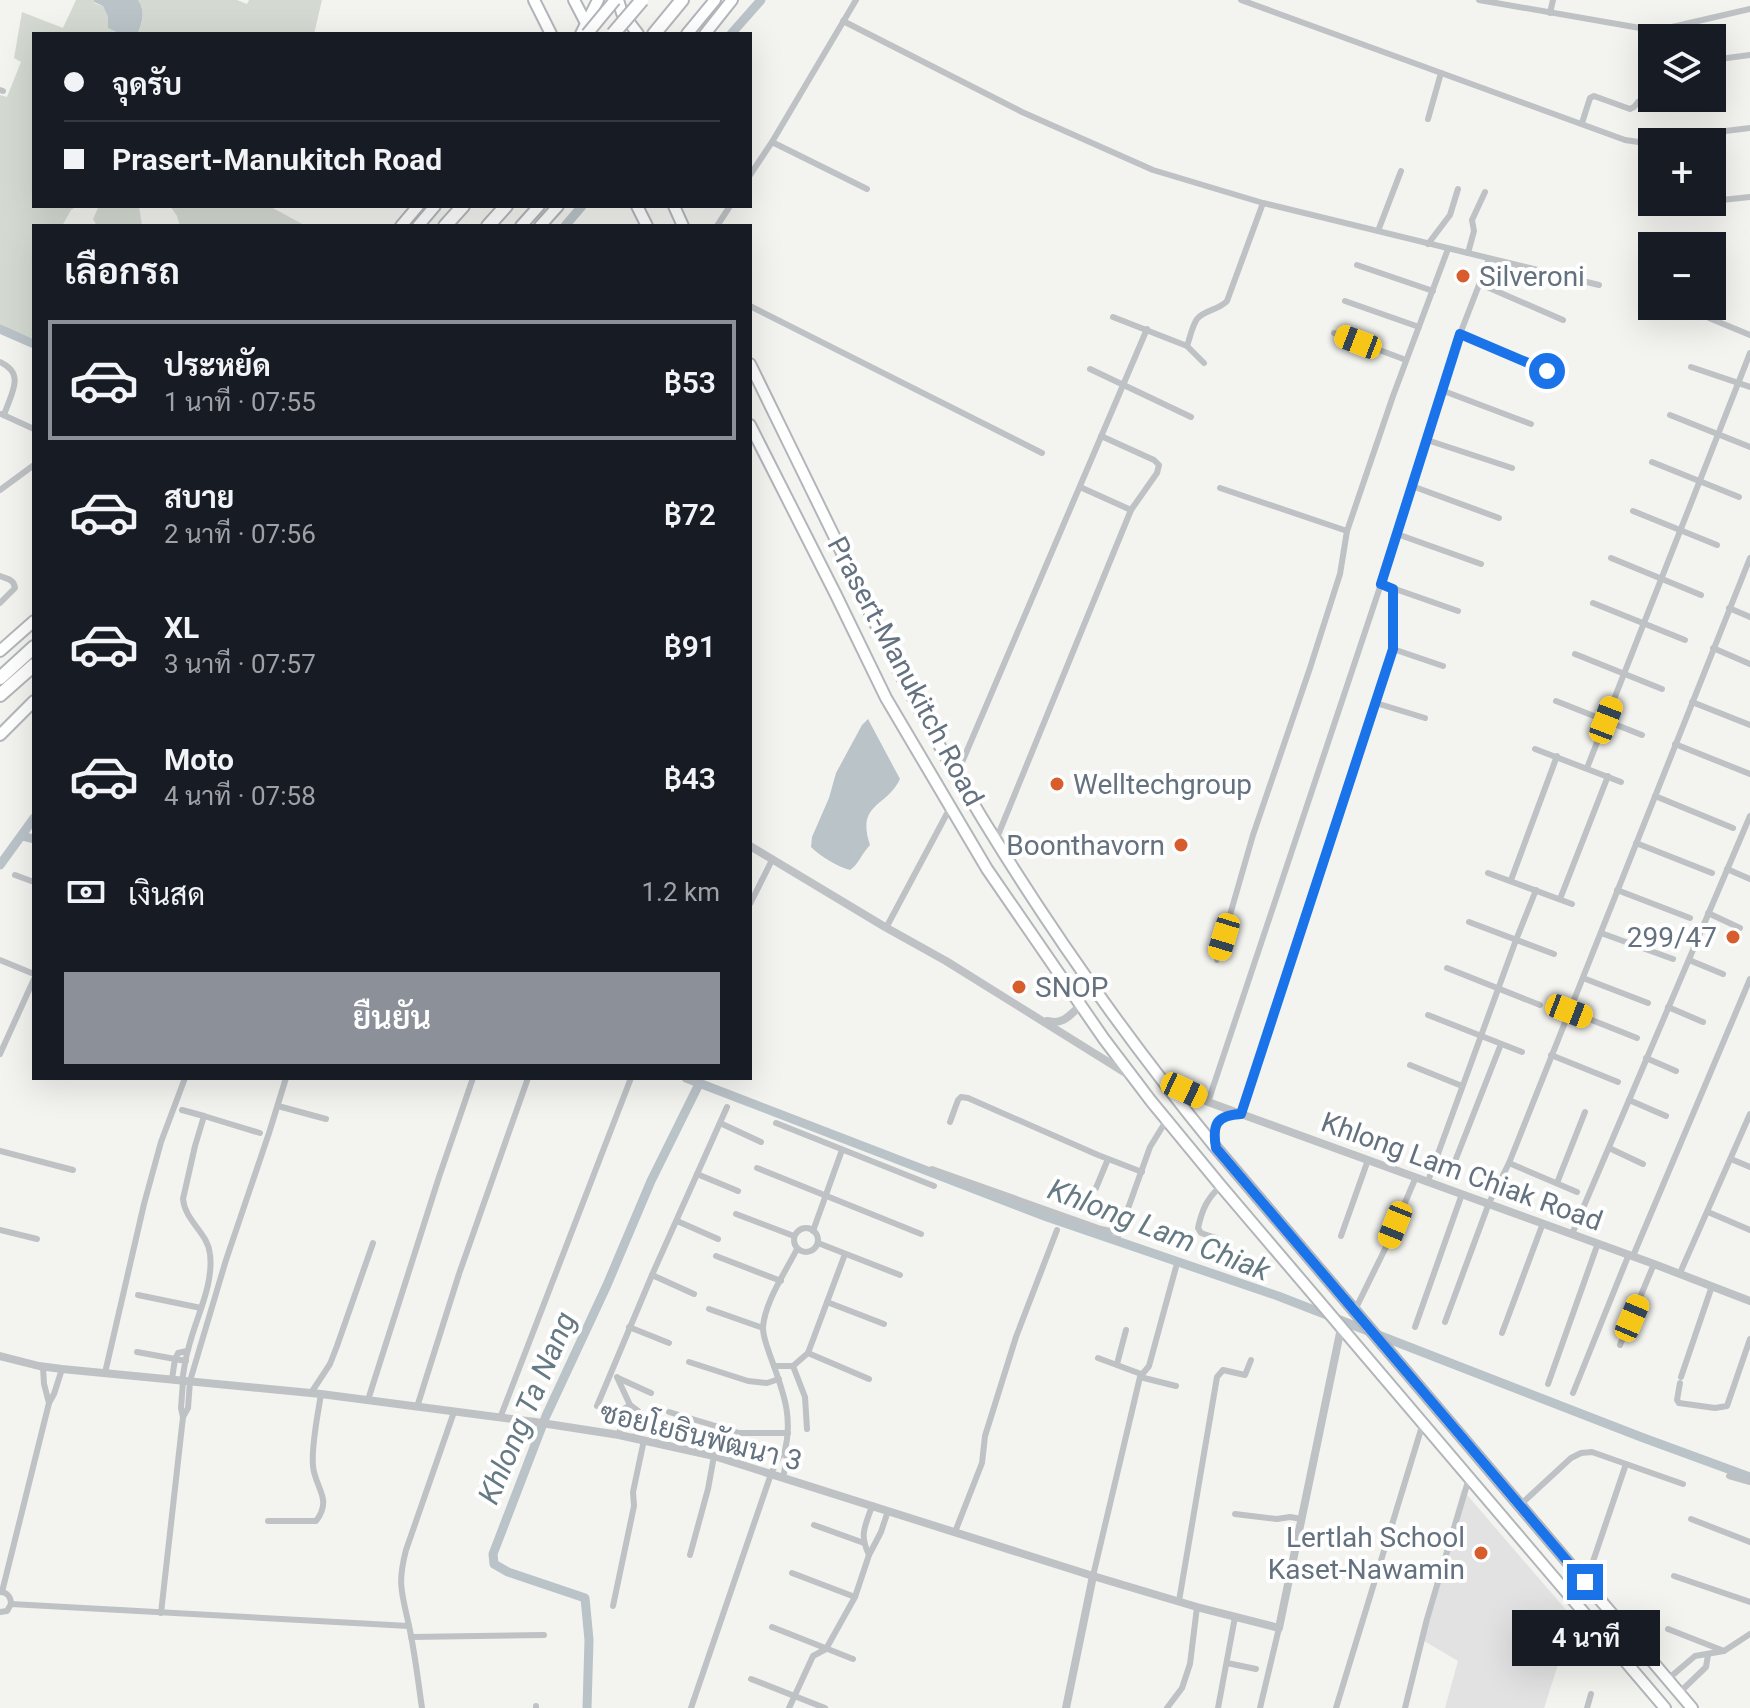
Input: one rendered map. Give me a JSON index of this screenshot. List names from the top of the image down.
{
  "streets": {
    "main road": ["Prasert-Manukitch Road"],
    "street": ["Khlong Lam Chiak Road", "ซอยโยธินพัฒนา 3"]
  },
  "crossings": [
    ["Prasert-Manukitch Road", "Khlong Lam Chiak Road"]
  ],
  "water": ["Khlong Lam Chiak", "Khlong Ta Nang"],
  "places": [
    "Silveroni",
    "Welltechgroup",
    "Boonthavorn",
    "299/47",
    "SNOP",
    "Lertlah School Kaset-Nawamin"
  ],
  "page": {
    "map_buttons": ["+", "−"],
    "banner": ["จุดรับ", "Prasert-Manukitch Road"],
    "heading": "เลือกรถ",
    "list": [
      {
        "name": "ประหยัด",
        "note": "1 นาที · 07:55",
        "value": "฿53"
      },
      {
        "name": "สบาย",
        "note": "2 นาที · 07:56",
        "value": "฿72"
      },
      {
        "name": "XL",
        "note": "3 นาที · 07:57",
        "value": "฿91"
      },
      {
        "name": "Moto",
        "note": "4 นาที · 07:58",
        "value": "฿43"
      }
    ],
    "pay": ["เงินสด", "1.2 km"],
    "buttons": "ยืนยัน",
    "bubble": "4 นาที"
  }
}
